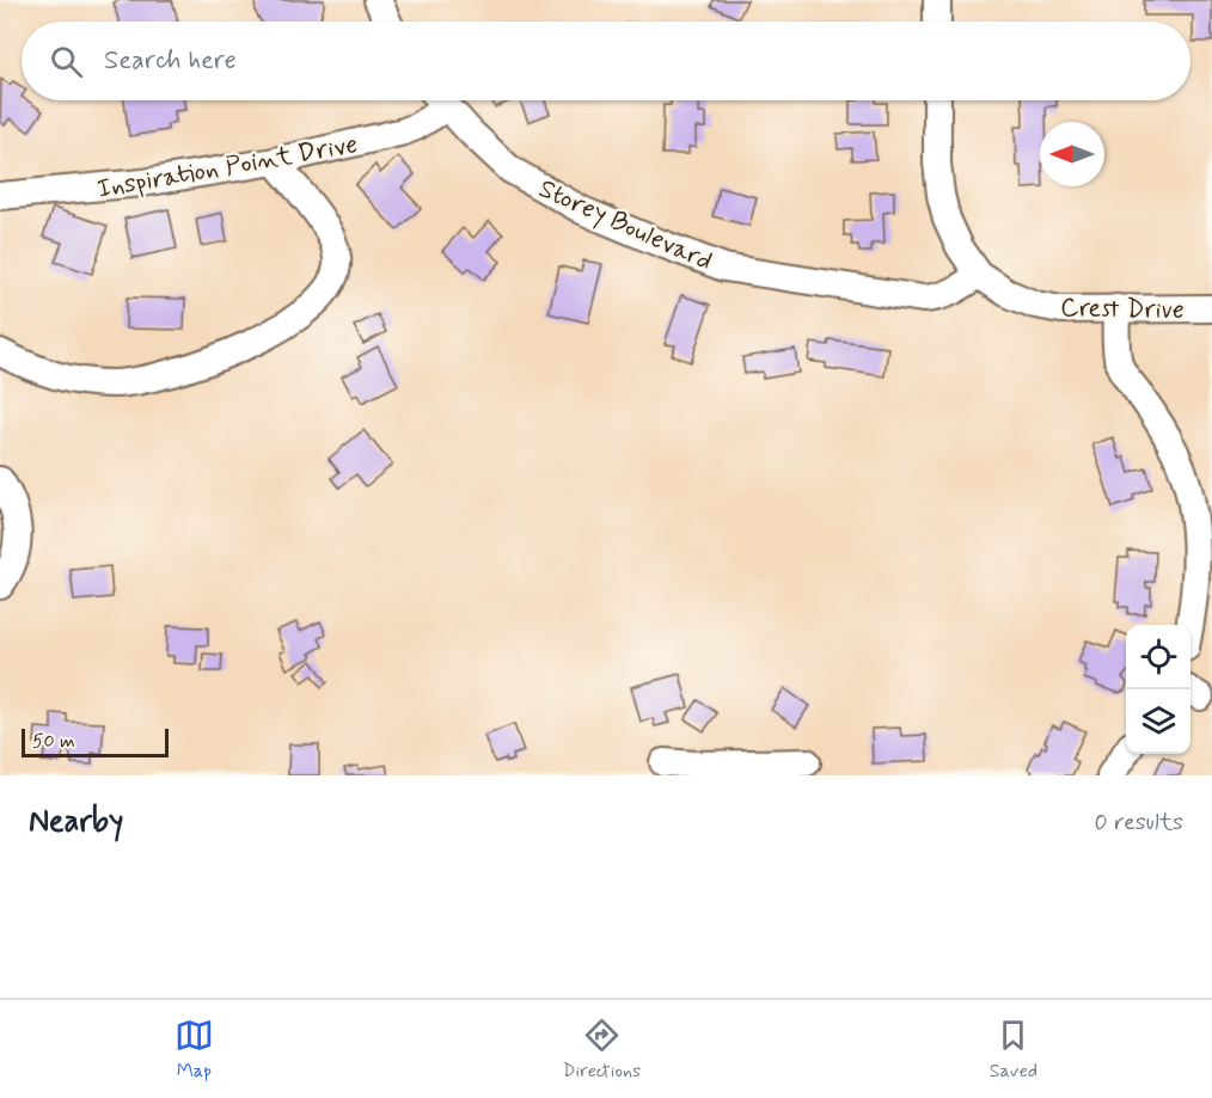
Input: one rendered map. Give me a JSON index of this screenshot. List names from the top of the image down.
{
  "streets": {
    "street": ["Inspiration Point Drive", "Storey Boulevard", "Crest Drive"]
  },
  "crossings": [
    ["Storey Boulevard", "Crest Drive"]
  ],
  "scale_bar": "50 m",
  "north": "left",
  "page": {
    "search": "Search here",
    "scale": "50 m",
    "heading": ["Nearby", "0 results"],
    "nav": ["Map", "Directions", "Saved"]
  }
}
